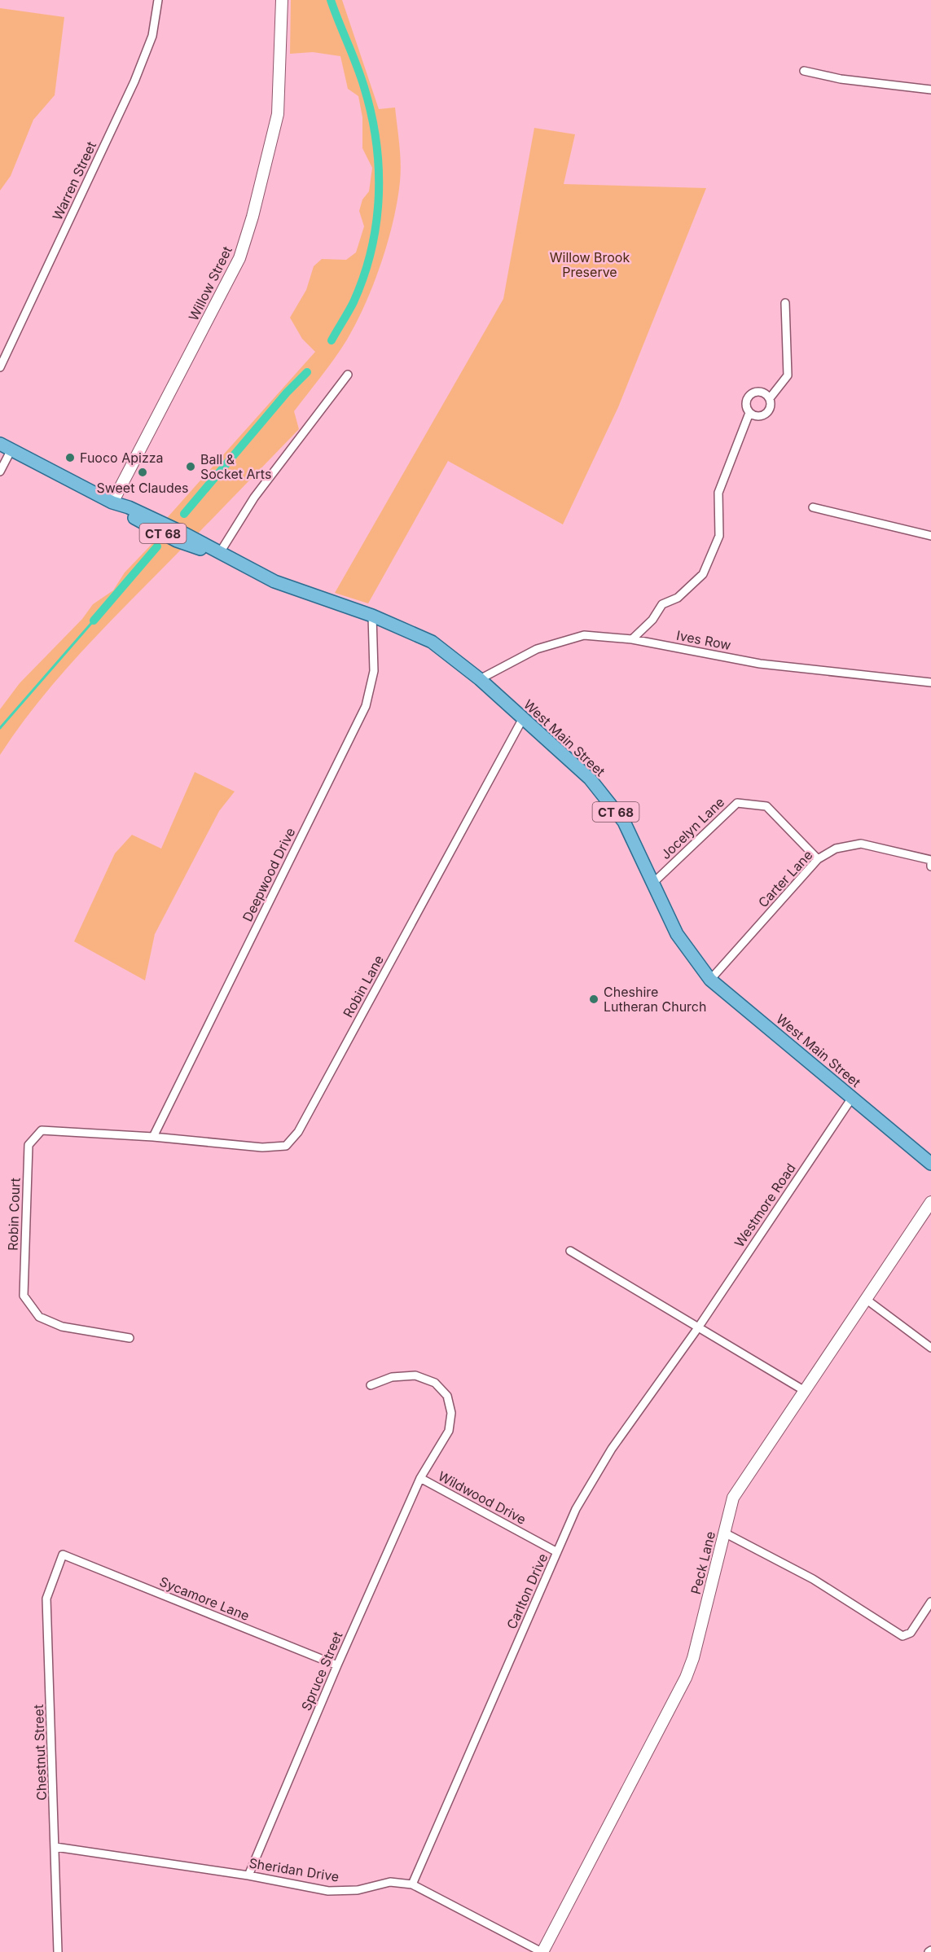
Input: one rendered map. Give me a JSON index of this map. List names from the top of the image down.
{
  "streets": {
    "main road": ["CT 68", "West Main Street"],
    "street": [
      "Warren Street",
      "Willow Street",
      "Ives Row",
      "Jocelyn Lane",
      "Deepwood Drive",
      "Carter Lane",
      "Robin Lane",
      "Westmore Road",
      "Robin Court",
      "Wildwood Drive",
      "Peck Lane",
      "Carlton Drive",
      "Sycamore Lane",
      "Spruce Street",
      "Chestnut Street",
      "Sheridan Drive"
    ]
  },
  "crossings": [
    ["Willow Street", "West Main Street"],
    ["Ives Row", "West Main Street"],
    ["West Main Street", "Jocelyn Lane"],
    ["West Main Street", "Deepwood Drive"],
    ["West Main Street", "Carter Lane"],
    ["West Main Street", "Robin Lane"],
    ["West Main Street", "Westmore Road"],
    ["Jocelyn Lane", "Carter Lane"],
    ["Deepwood Drive", "Robin Lane"],
    ["Deepwood Drive", "Robin Court"],
    ["Robin Lane", "Robin Court"],
    ["Westmore Road", "Carlton Drive"],
    ["Wildwood Drive", "Carlton Drive"],
    ["Wildwood Drive", "Spruce Street"],
    ["Peck Lane", "Sheridan Drive"],
    ["Carlton Drive", "Sheridan Drive"],
    ["Sycamore Lane", "Spruce Street"],
    ["Sycamore Lane", "Chestnut Street"],
    ["Spruce Street", "Sheridan Drive"],
    ["Chestnut Street", "Sheridan Drive"]
  ],
  "parks": ["Willow Brook Preserve"],
  "places": [
    "Fuoco Apizza",
    "Ball & Socket Arts",
    "Sweet Claudes",
    "Cheshire Lutheran Church"
  ]
}
